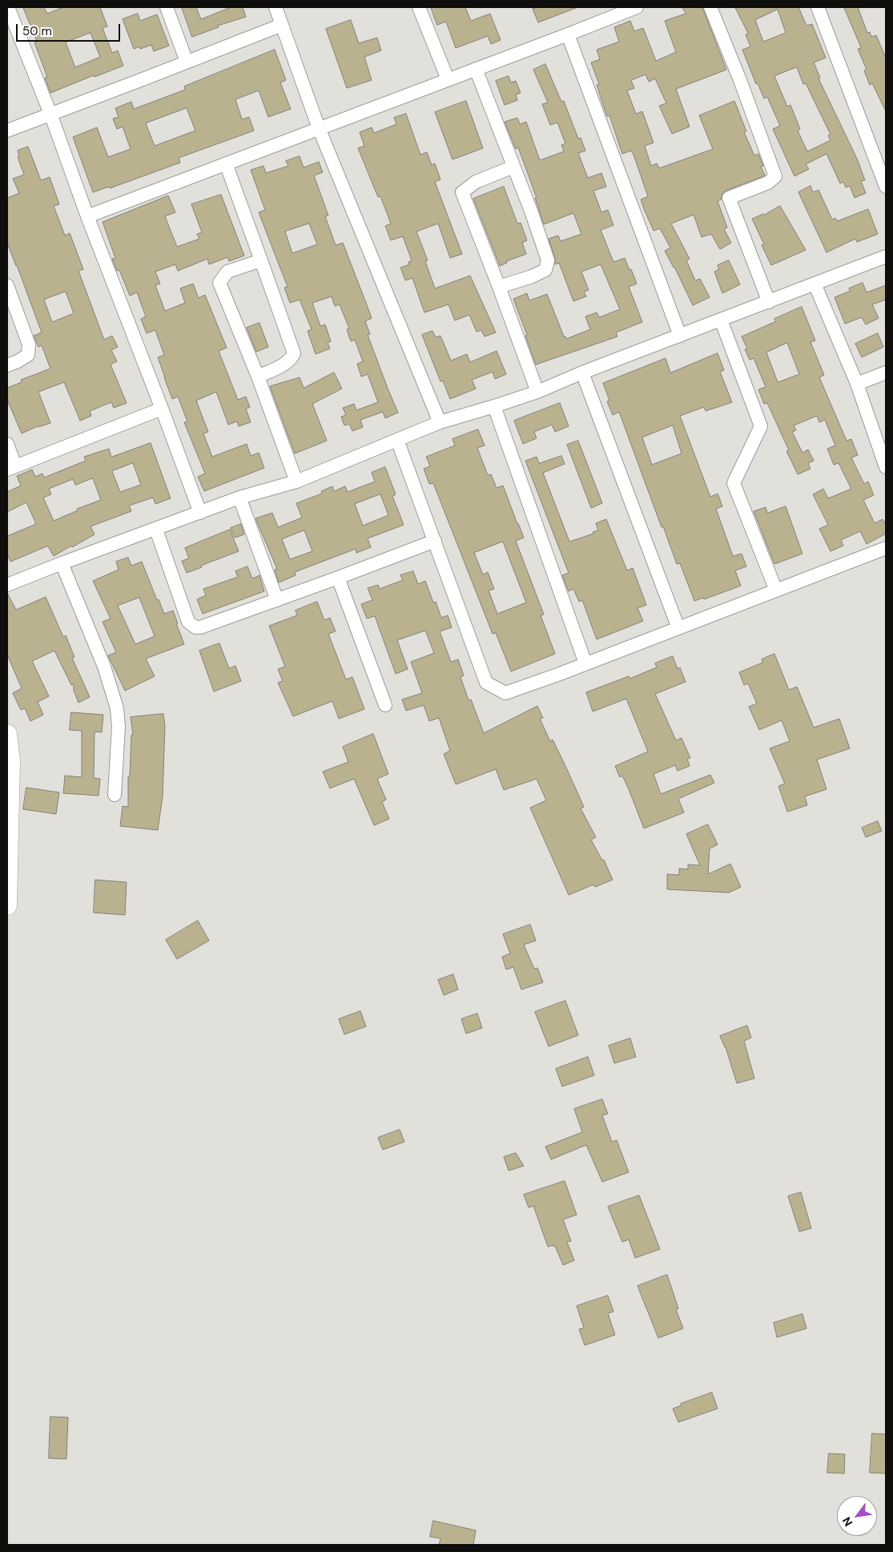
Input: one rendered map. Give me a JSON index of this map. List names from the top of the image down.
{
  "scale_bar": "50 m",
  "north": "bottom left"
}
